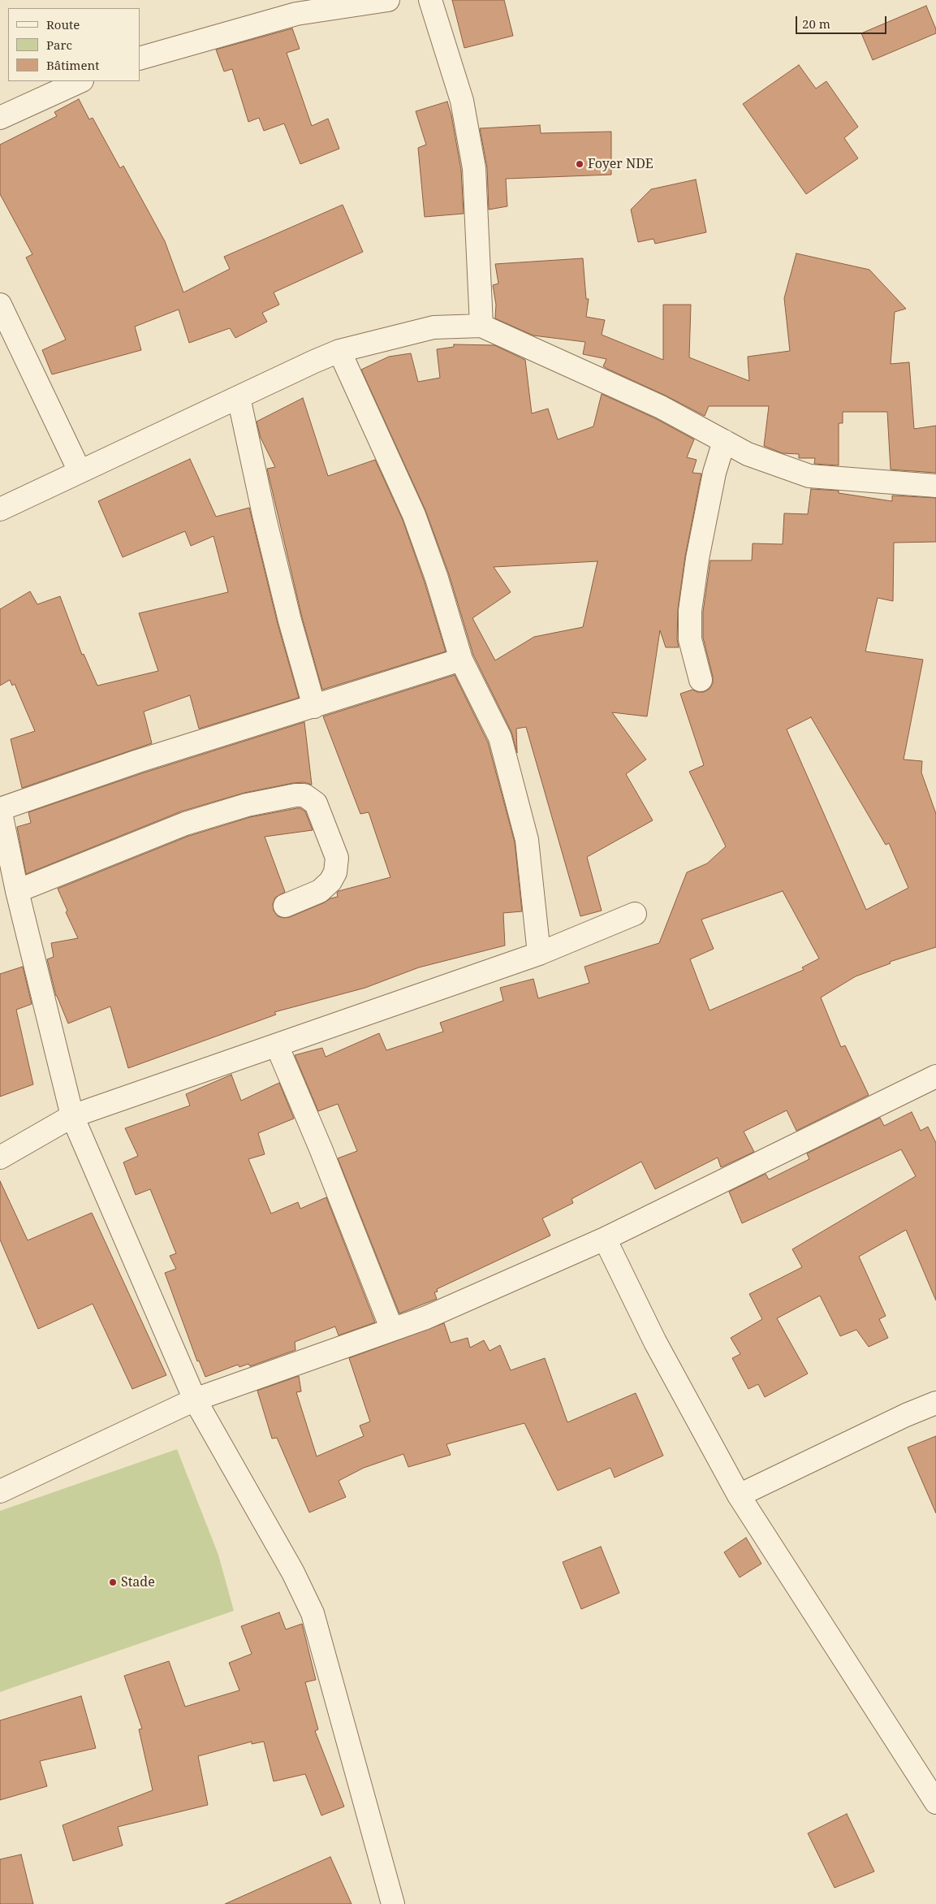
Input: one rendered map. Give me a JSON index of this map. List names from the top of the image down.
{
  "places": ["Foyer NDE", "Stade"],
  "legend": ["Route", "Parc", "Bâtiment"],
  "scale_bar": "20 m"
}
